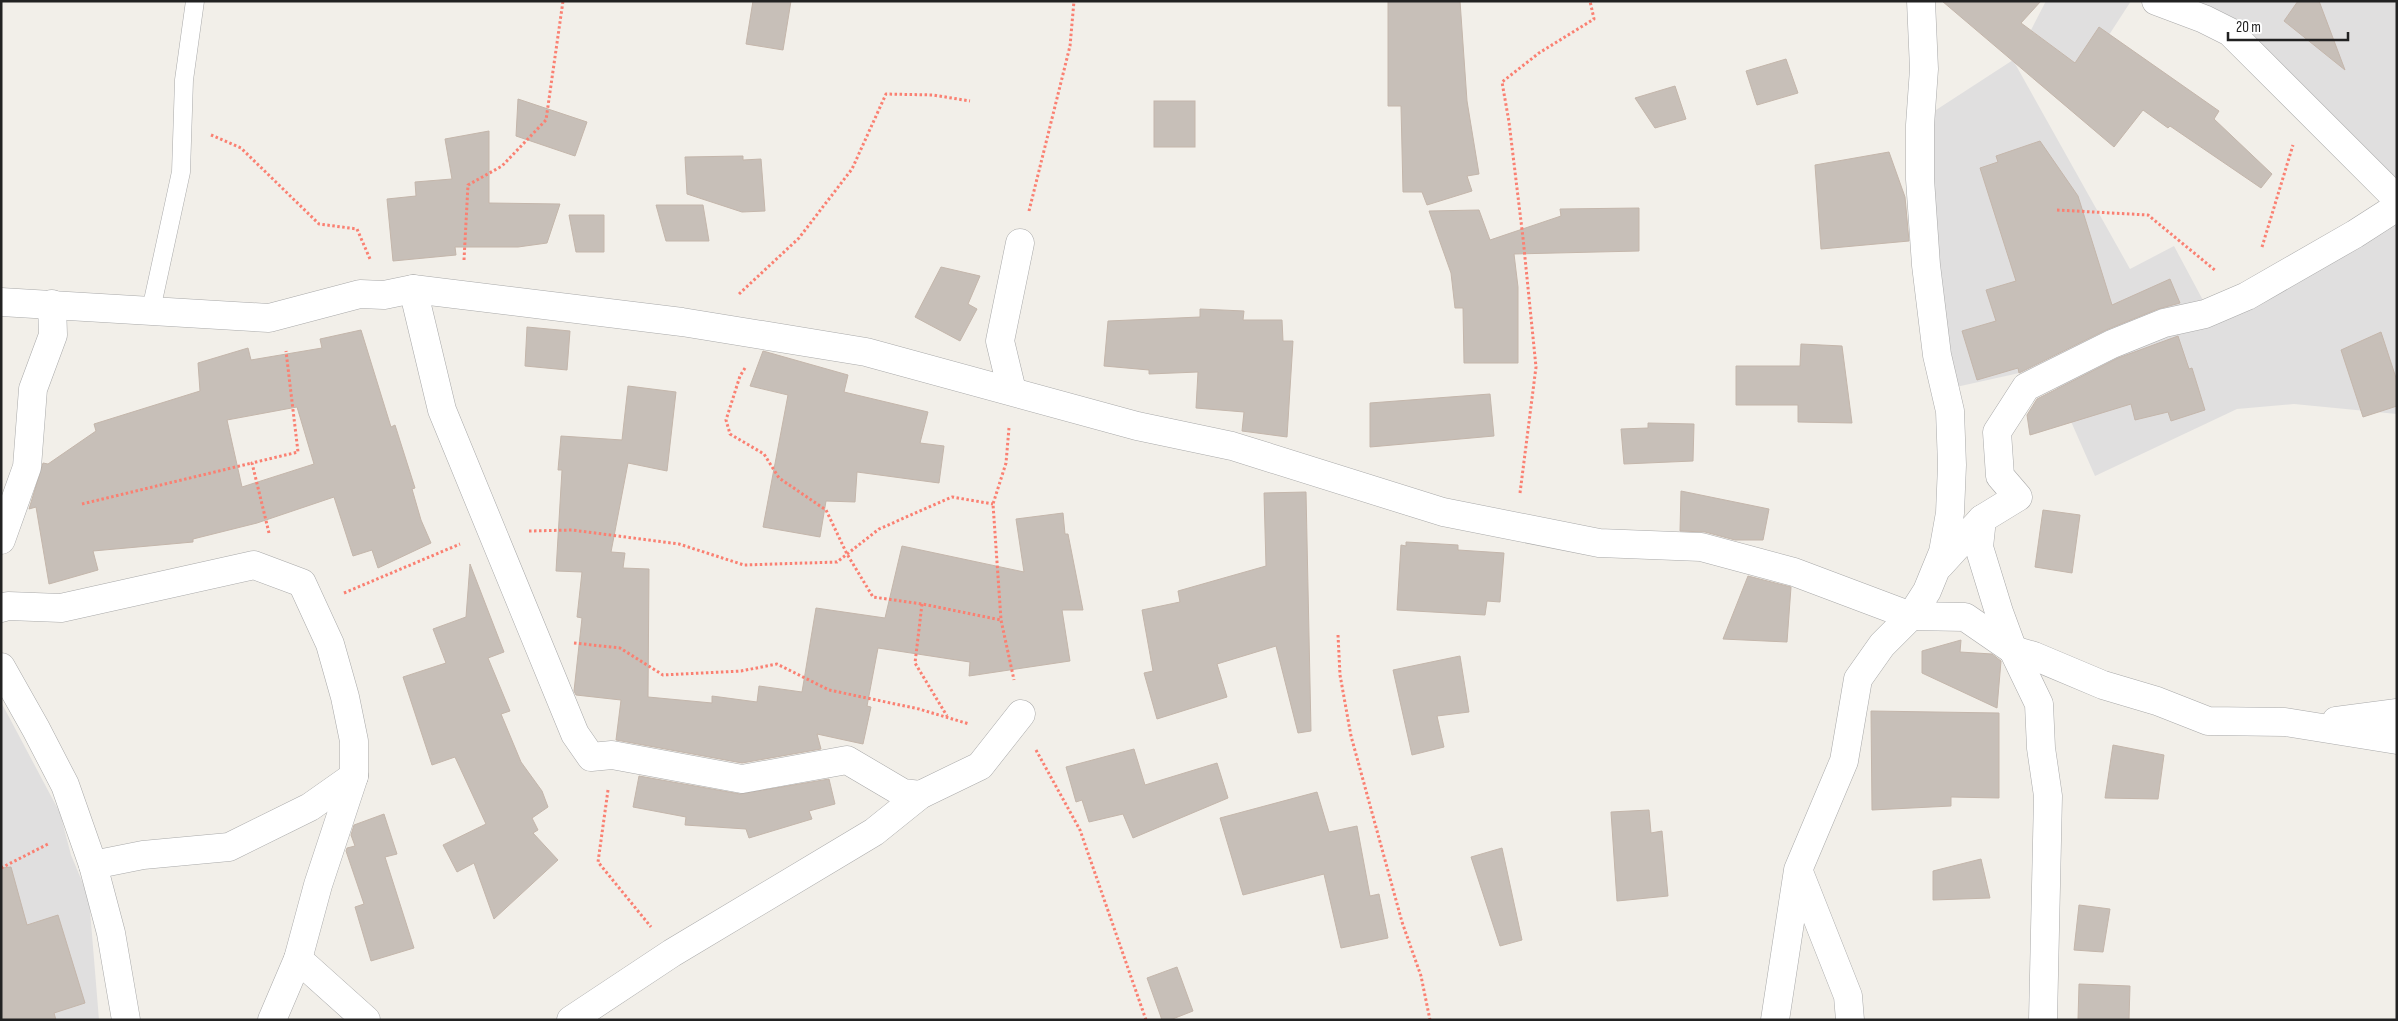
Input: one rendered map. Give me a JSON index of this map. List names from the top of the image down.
{
  "scale_bar": "20 m"
}
